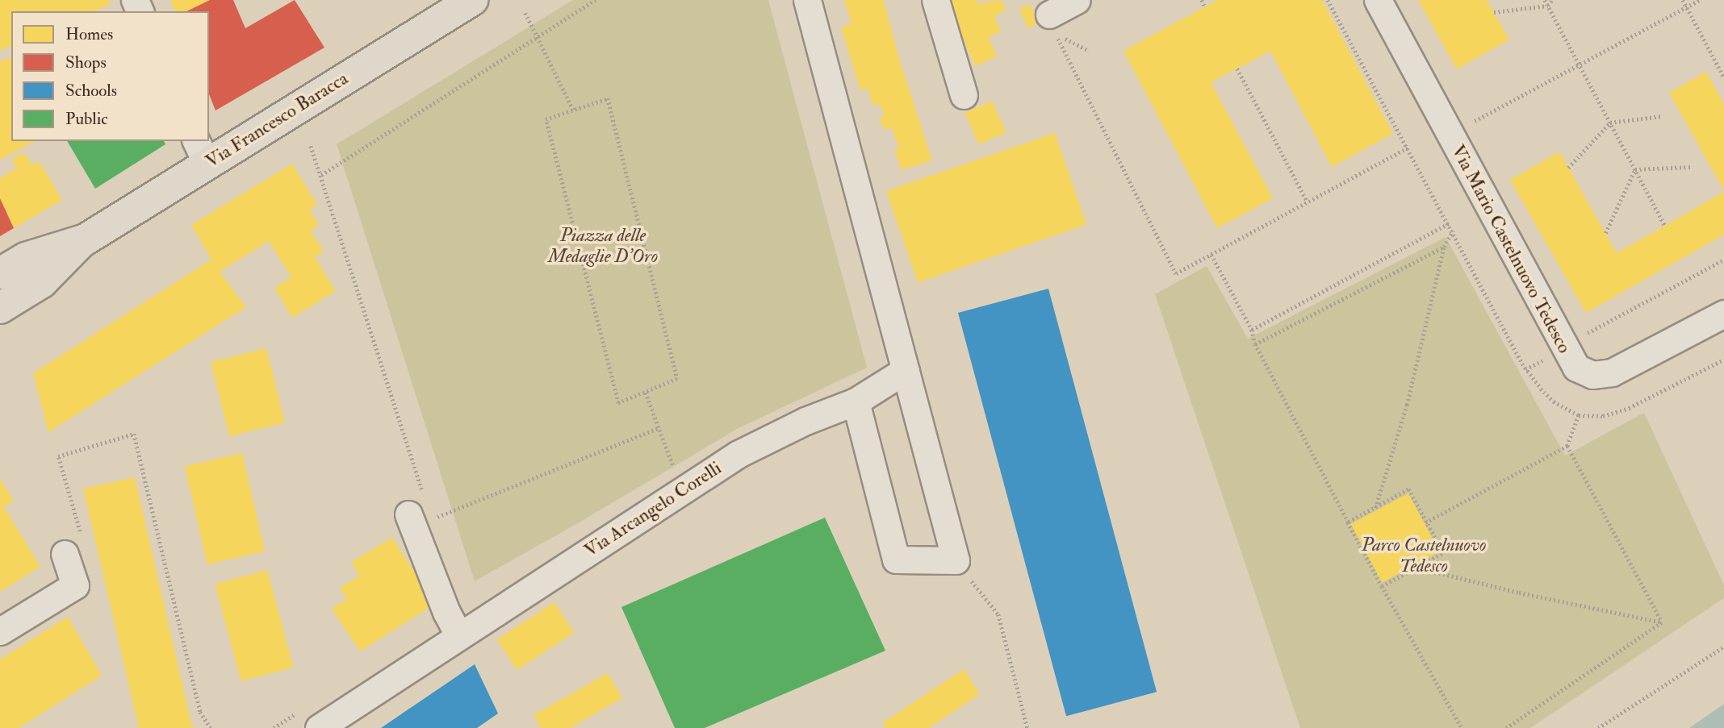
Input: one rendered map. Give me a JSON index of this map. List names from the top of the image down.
{
  "streets": {
    "main road": ["Via Francesco Baracca"],
    "street": ["Via Mario Castelnuovo Tedesco", "Via Arcangelo Corelli"]
  },
  "parks": ["Piazza delle Medaglie D'Oro", "Parco Castelnuovo Tedesco"],
  "legend": [
    "Homes",
    "Shops",
    "Schools",
    "Public"
  ]
}
